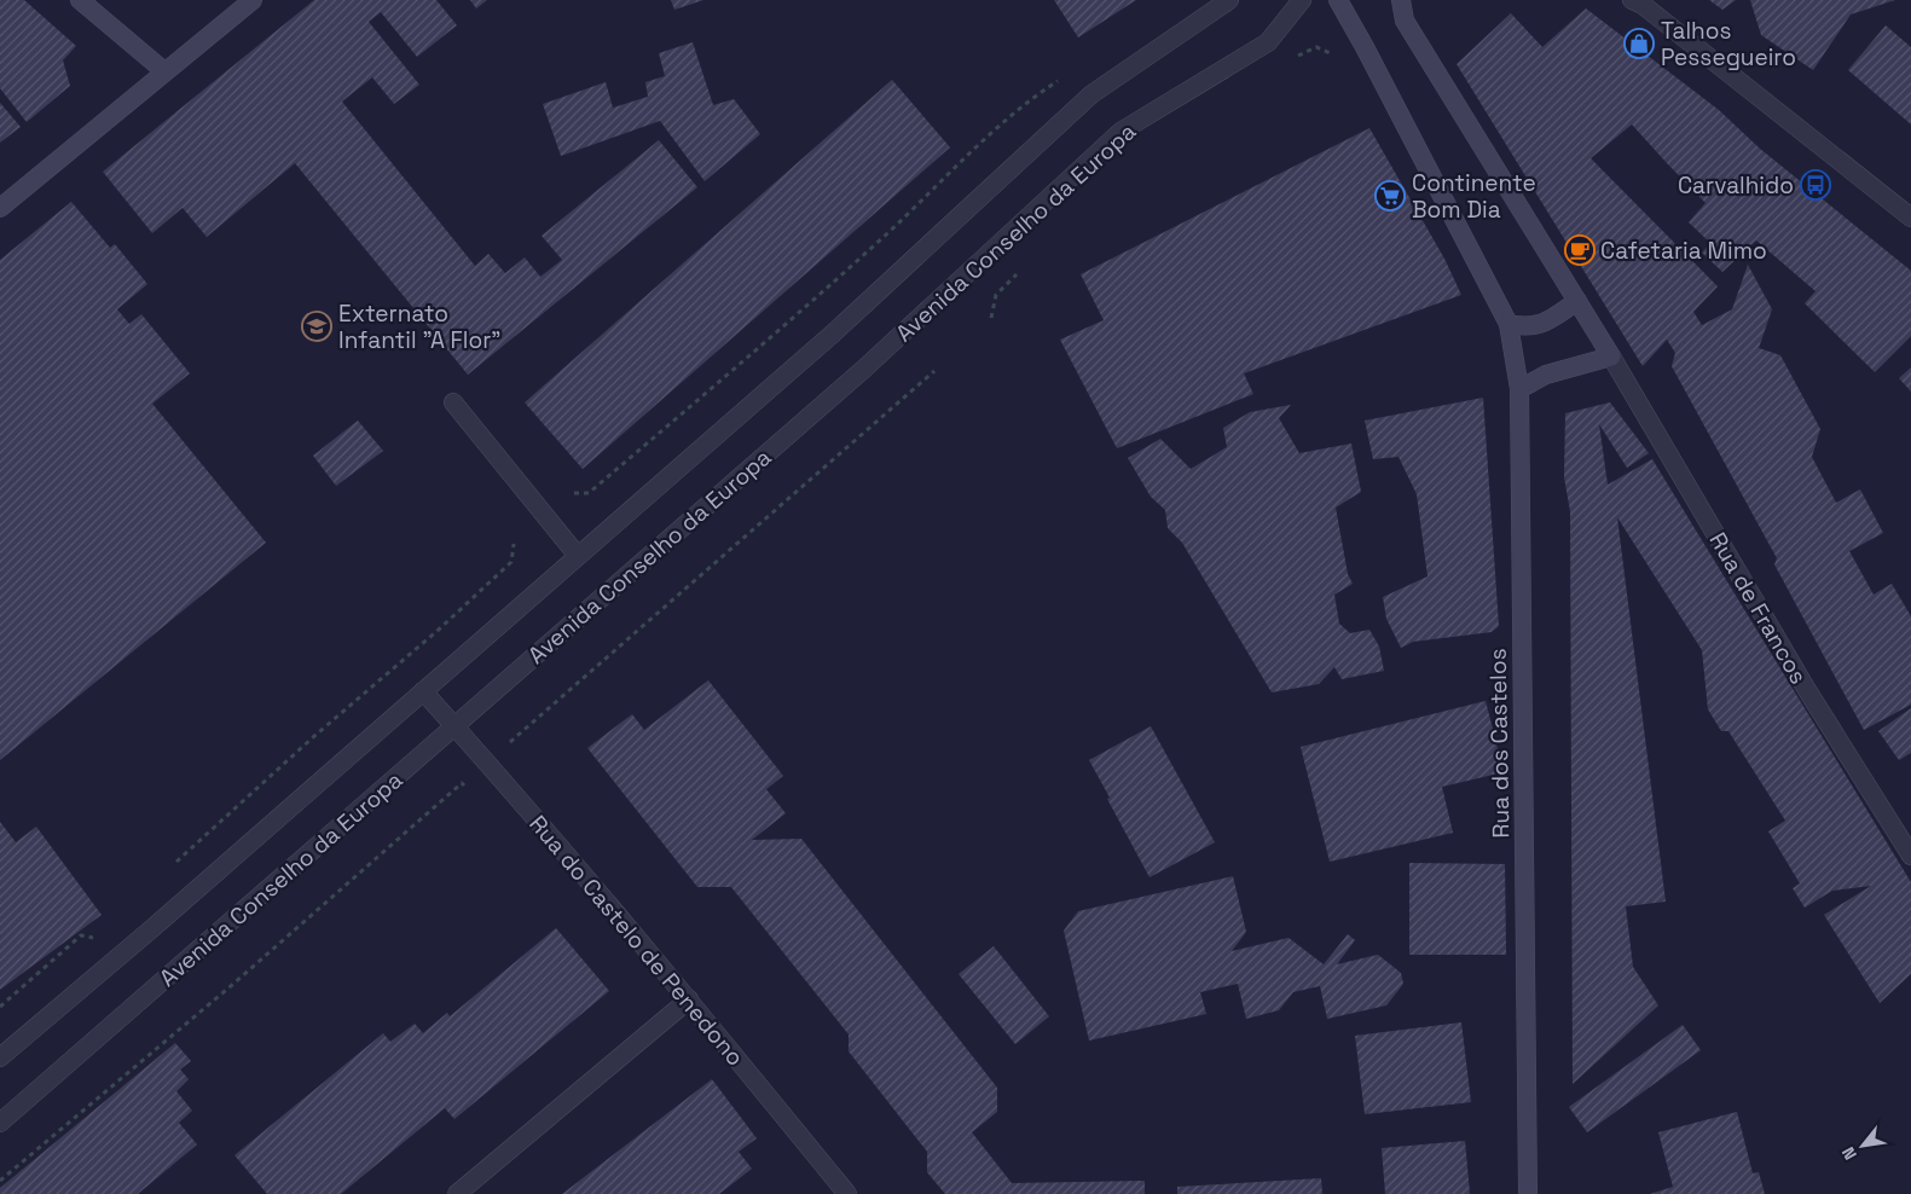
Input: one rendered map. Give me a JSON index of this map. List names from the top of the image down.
{
  "streets": {
    "main road": ["Rua dos Castelos"],
    "street": ["Avenida Conselho da Europa", "Rua de Francos", "Rua do Castelo de Penedono"]
  },
  "crossings": [
    ["Avenida Conselho da Europa", "Rua do Castelo de Penedono"]
  ],
  "places": {
    "shop": ["Talhos Pessegueiro"],
    "bus stop": ["Carvalhido"],
    "supermarket": ["Continente Bom Dia"],
    "cafe": ["Cafetaria Mimo"],
    "school or university": ["Externato Infantil \"A Flor\""]
  },
  "north": "bottom left"
}
